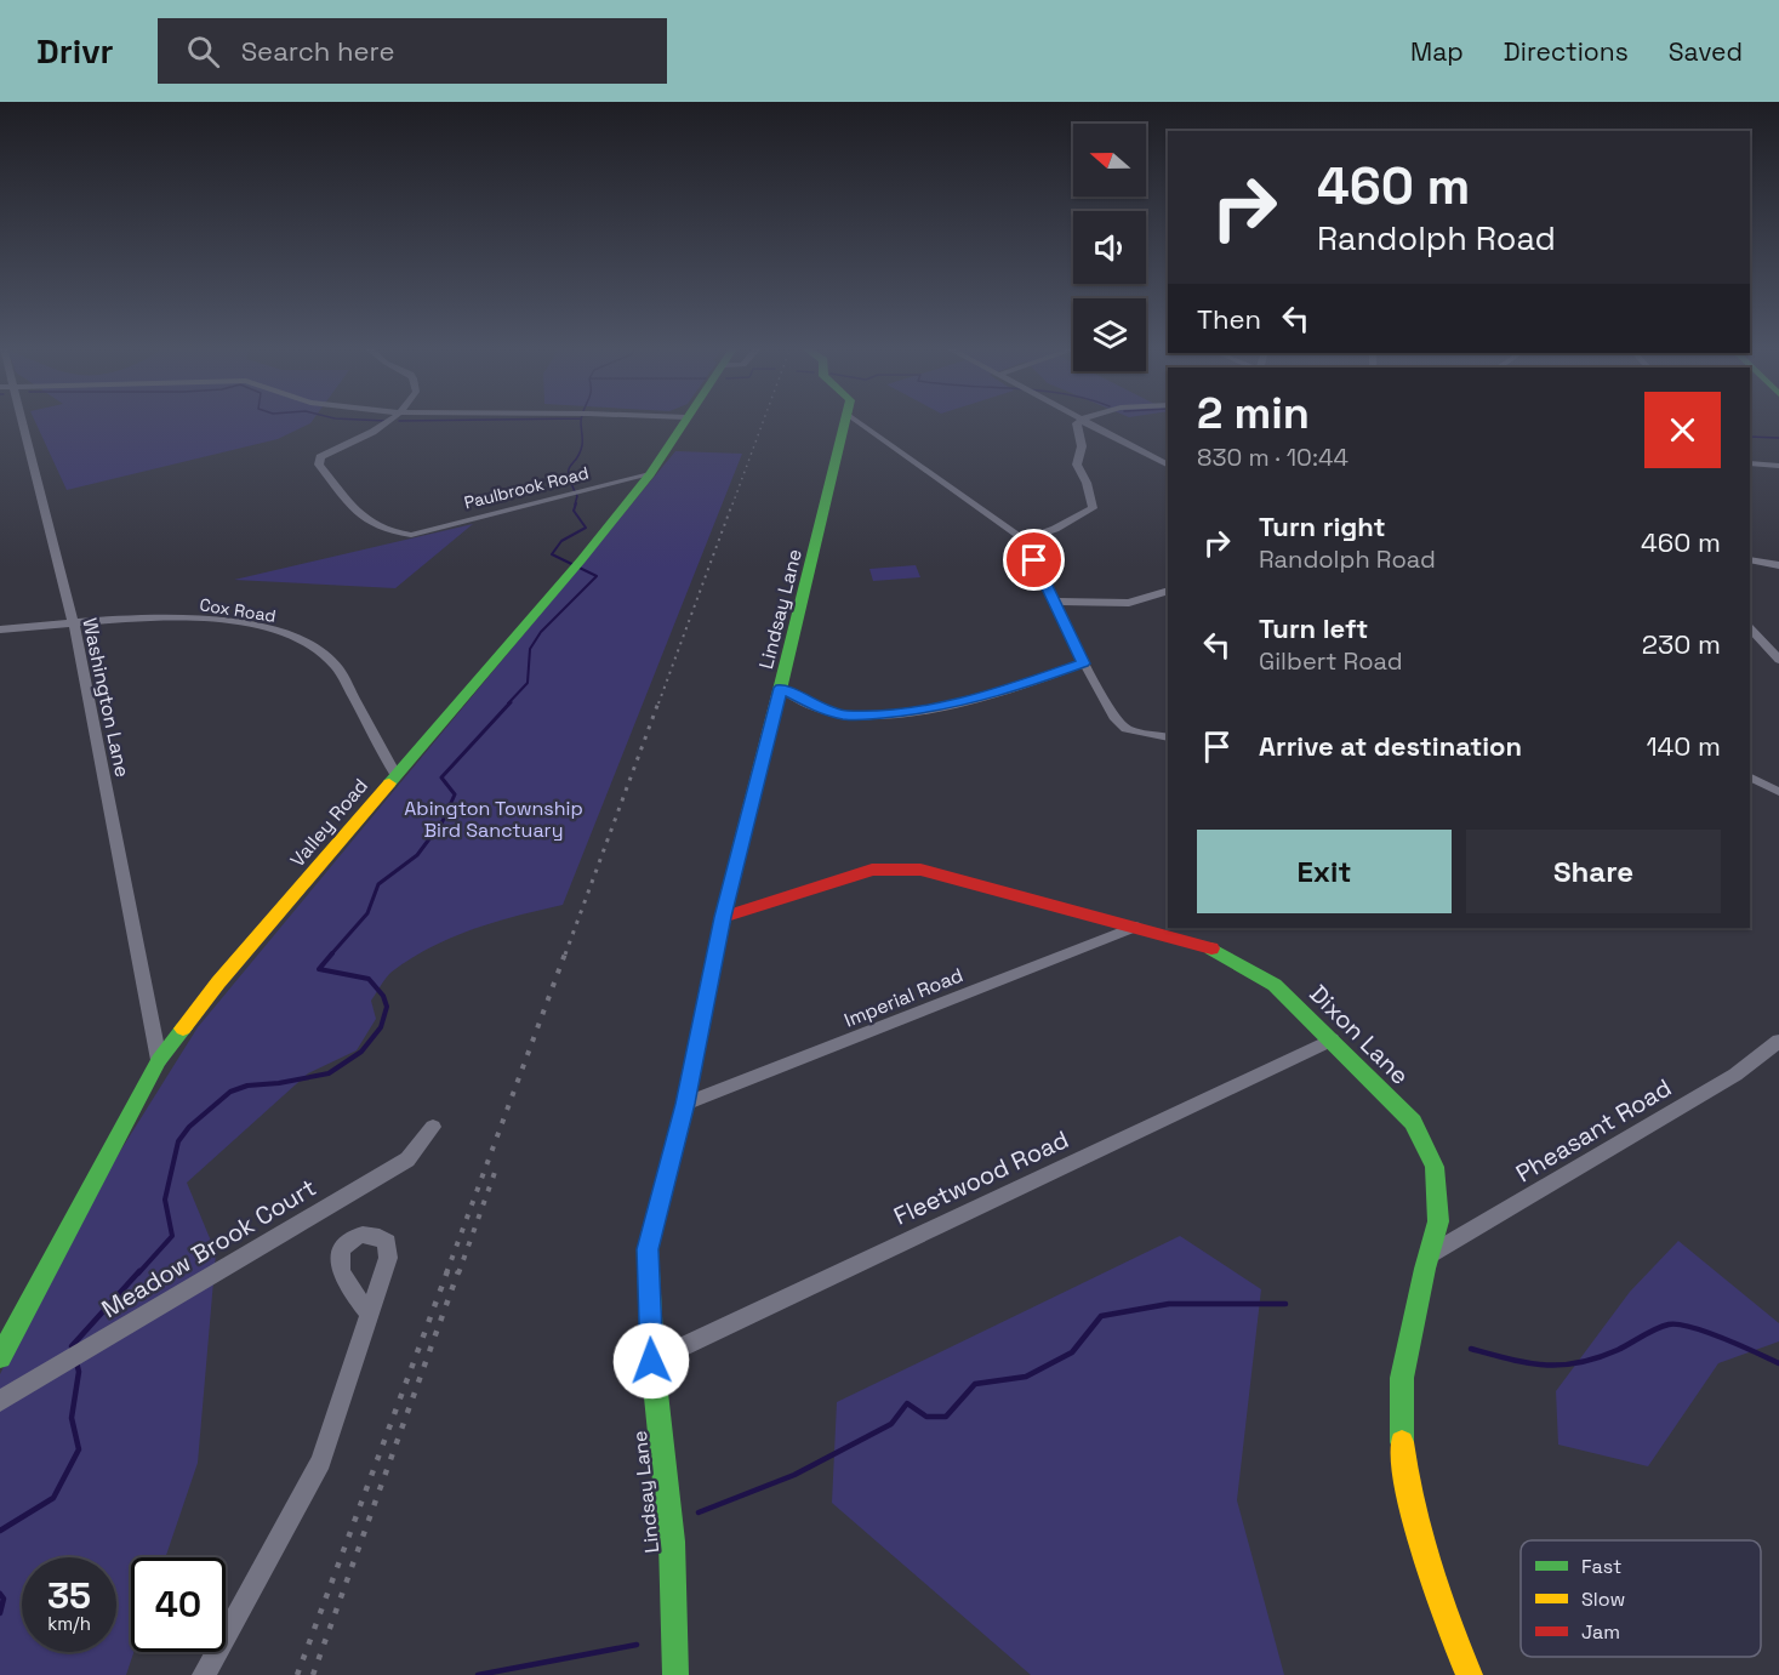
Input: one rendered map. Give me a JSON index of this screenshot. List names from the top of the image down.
{
  "streets": {
    "street": [
      "Paulbrook Road",
      "Lindsay Lane",
      "Cox Road",
      "Washington Lane",
      "Valley Road",
      "Imperial Road",
      "Dixon Lane",
      "Pheasant Road",
      "Fleetwood Road",
      "Meadow Brook Court"
    ]
  },
  "crossings": [
    ["Paulbrook Road", "Valley Road"],
    ["Lindsay Lane", "Imperial Road"],
    ["Lindsay Lane", "Dixon Lane"],
    ["Lindsay Lane", "Fleetwood Road"],
    ["Cox Road", "Washington Lane"],
    ["Cox Road", "Valley Road"],
    ["Washington Lane", "Valley Road"],
    ["Imperial Road", "Dixon Lane"],
    ["Dixon Lane", "Pheasant Road"],
    ["Dixon Lane", "Fleetwood Road"]
  ],
  "parks": ["Abington Township Bird Sanctuary"],
  "legend": ["Fast", "Slow", "Jam"],
  "north": "left",
  "page": {
    "header": "Drivr",
    "search": "Search here",
    "nav": ["Map", "Directions", "Saved"],
    "turn": ["460 m", "Randolph Road"],
    "then": "Then",
    "heading": ["2 min", "830 m · 10:44"],
    "list": [
      {
        "name": "Turn right",
        "note": "Randolph Road",
        "value": "460 m"
      },
      {
        "name": "Turn left",
        "note": "Gilbert Road",
        "value": "230 m"
      },
      {
        "name": "Arrive at destination",
        "value": "140 m"
      }
    ],
    "buttons": ["Exit", "Share"],
    "speed": "35 km/h",
    "limit": "40"
  }
}
